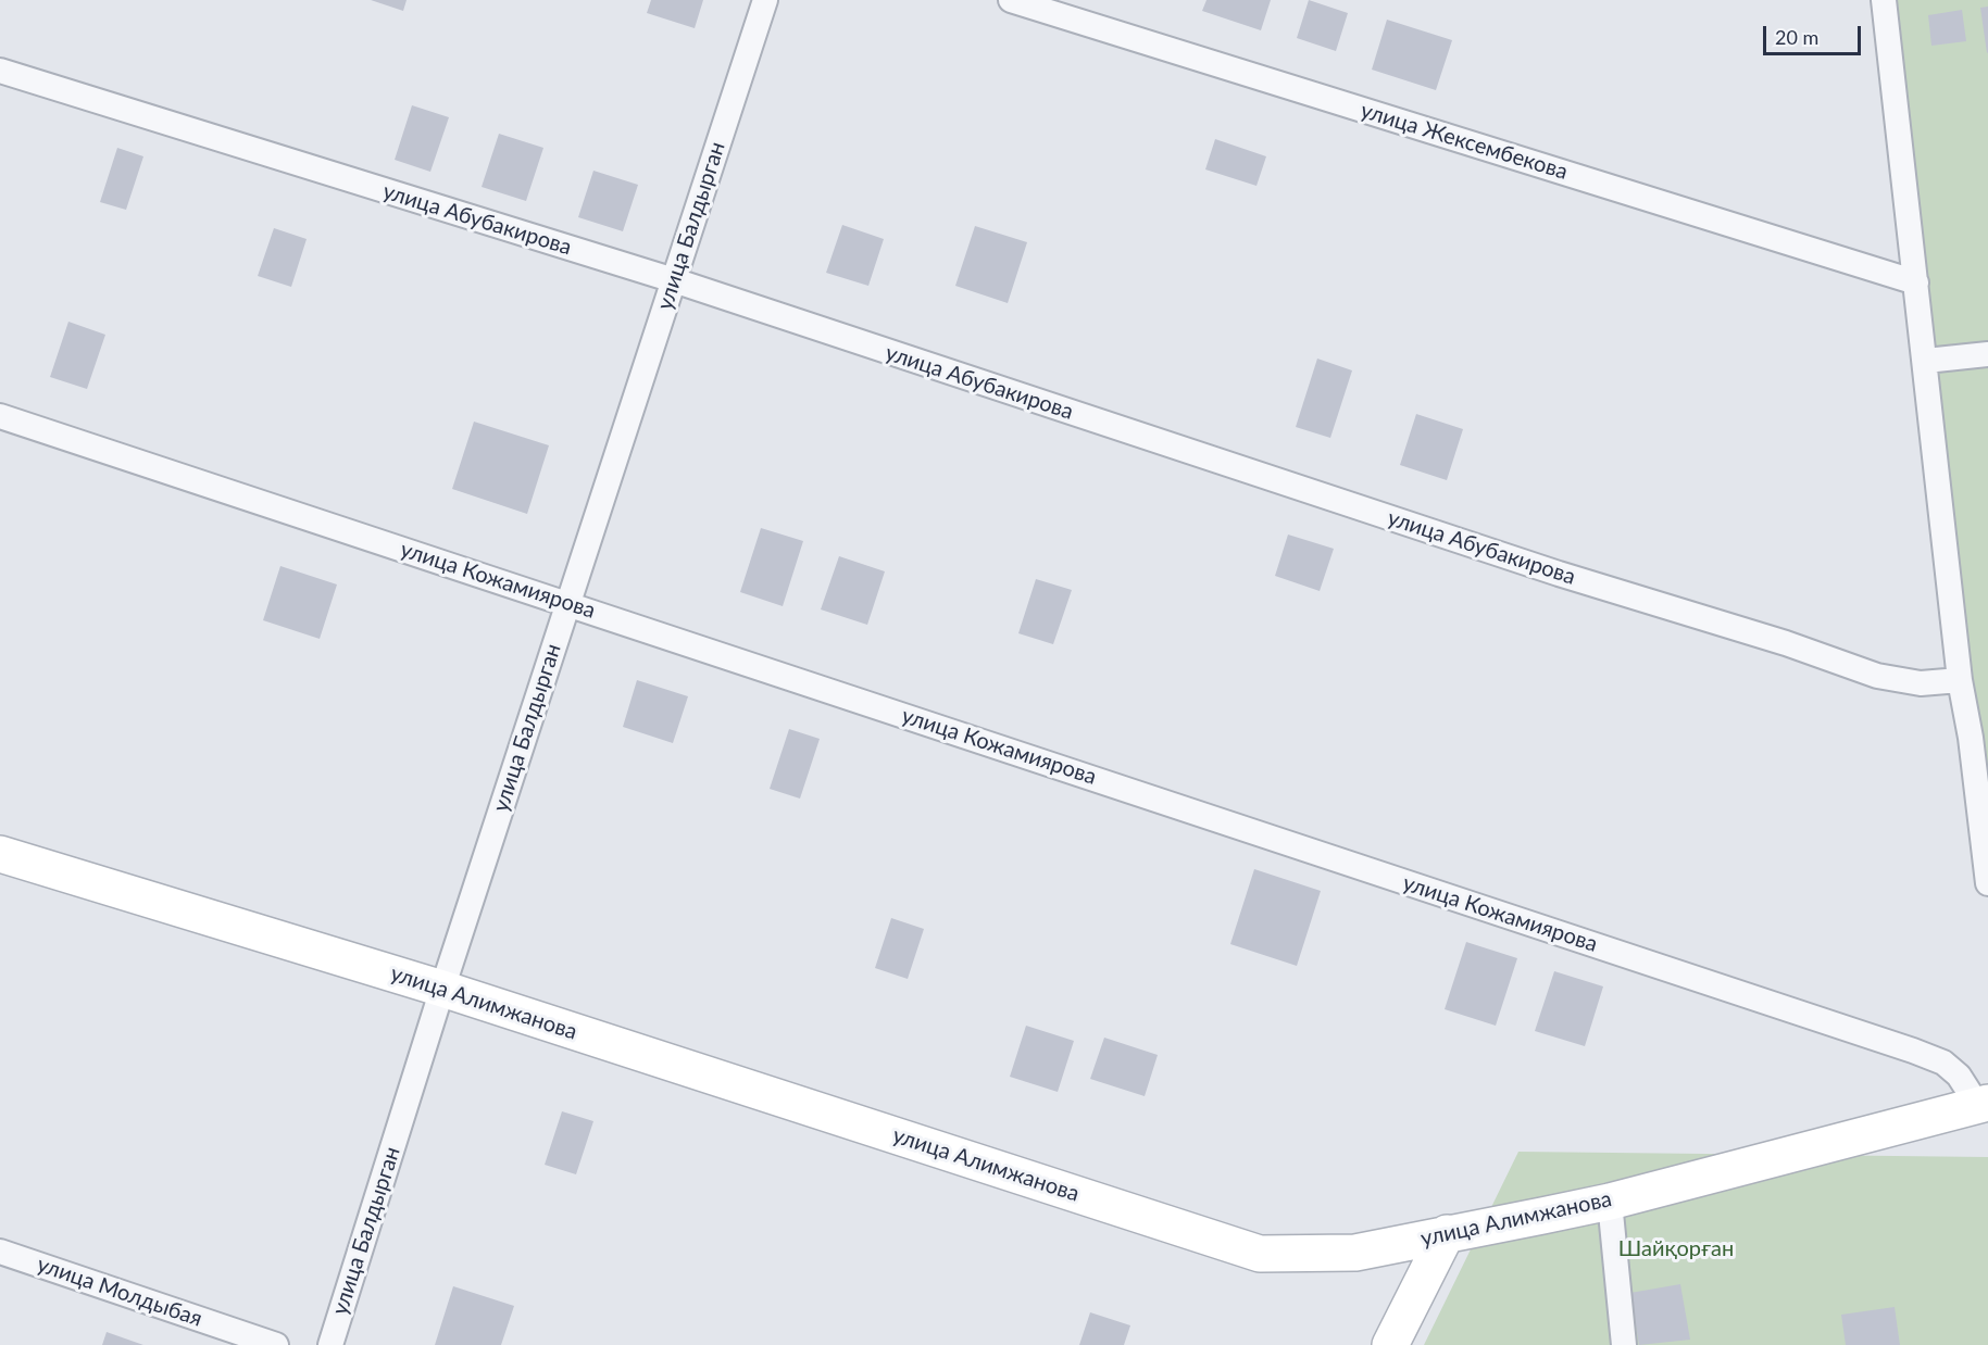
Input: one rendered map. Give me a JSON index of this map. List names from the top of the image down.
{
  "streets": {
    "street": [
      "улица Жексембекова",
      "улица Абубакирова",
      "улица Балдырган",
      "улица Кожамиярова",
      "улица Алимжанова",
      "улица Молдыбая"
    ]
  },
  "crossings": [
    ["улица Абубакирова", "улица Балдырган"],
    ["улица Балдырган", "улица Кожамиярова"],
    ["улица Балдырган", "улица Алимжанова"],
    ["улица Кожамиярова", "улица Алимжанова"]
  ],
  "parks": ["Шайқорған"],
  "scale_bar": "20 m"
}
